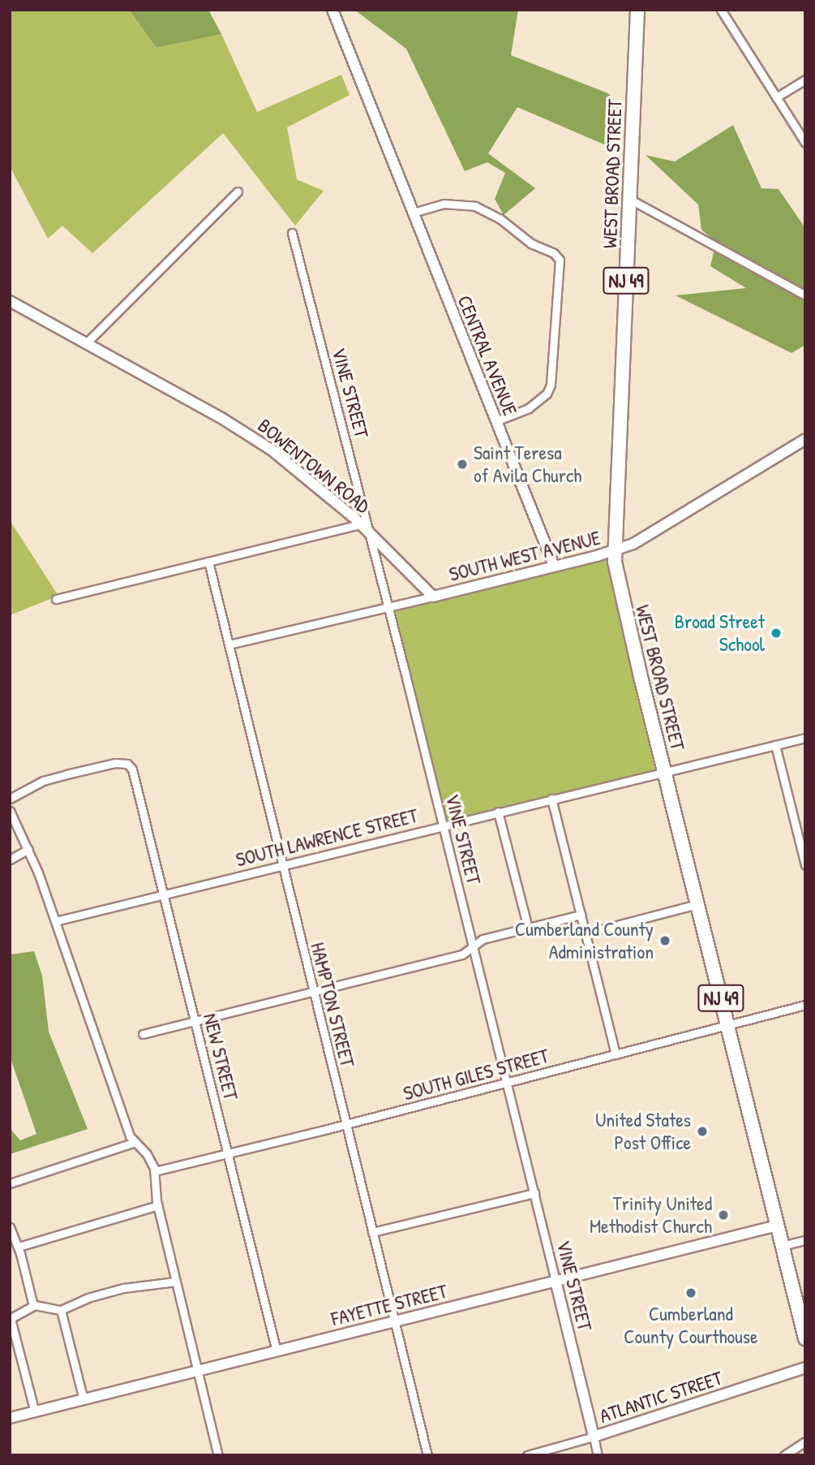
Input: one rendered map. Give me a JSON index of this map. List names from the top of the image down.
{
  "streets": {
    "highway": ["WEST BROAD STREET", "NJ 49"],
    "main road": [
      "CENTRAL AVENUE",
      "VINE STREET",
      "BOWENTOWN ROAD",
      "SOUTH WEST AVENUE",
      "FAYETTE STREET",
      "ATLANTIC STREET"
    ],
    "street": [
      "SOUTH LAWRENCE STREET",
      "HAMPTON STREET",
      "NEW STREET",
      "SOUTH GILES STREET"
    ]
  },
  "crossings": [
    ["WEST BROAD STREET", "SOUTH WEST AVENUE"],
    ["WEST BROAD STREET", "SOUTH LAWRENCE STREET"],
    ["WEST BROAD STREET", "SOUTH GILES STREET"],
    ["WEST BROAD STREET", "FAYETTE STREET"],
    ["CENTRAL AVENUE", "SOUTH WEST AVENUE"],
    ["VINE STREET", "BOWENTOWN ROAD"],
    ["VINE STREET", "SOUTH WEST AVENUE"],
    ["VINE STREET", "SOUTH LAWRENCE STREET"],
    ["VINE STREET", "SOUTH GILES STREET"],
    ["VINE STREET", "FAYETTE STREET"],
    ["VINE STREET", "ATLANTIC STREET"],
    ["BOWENTOWN ROAD", "SOUTH WEST AVENUE"],
    ["SOUTH WEST AVENUE", "HAMPTON STREET"],
    ["SOUTH LAWRENCE STREET", "HAMPTON STREET"],
    ["SOUTH LAWRENCE STREET", "NEW STREET"],
    ["HAMPTON STREET", "SOUTH GILES STREET"],
    ["HAMPTON STREET", "FAYETTE STREET"],
    ["NEW STREET", "SOUTH GILES STREET"],
    ["NEW STREET", "FAYETTE STREET"]
  ],
  "places": [
    "Saint Teresa of Avila Church",
    "Broad Street School",
    "Cumberland County Administration",
    "United States Post Office",
    "Trinity United Methodist Church",
    "Cumberland County Courthouse"
  ]
}
